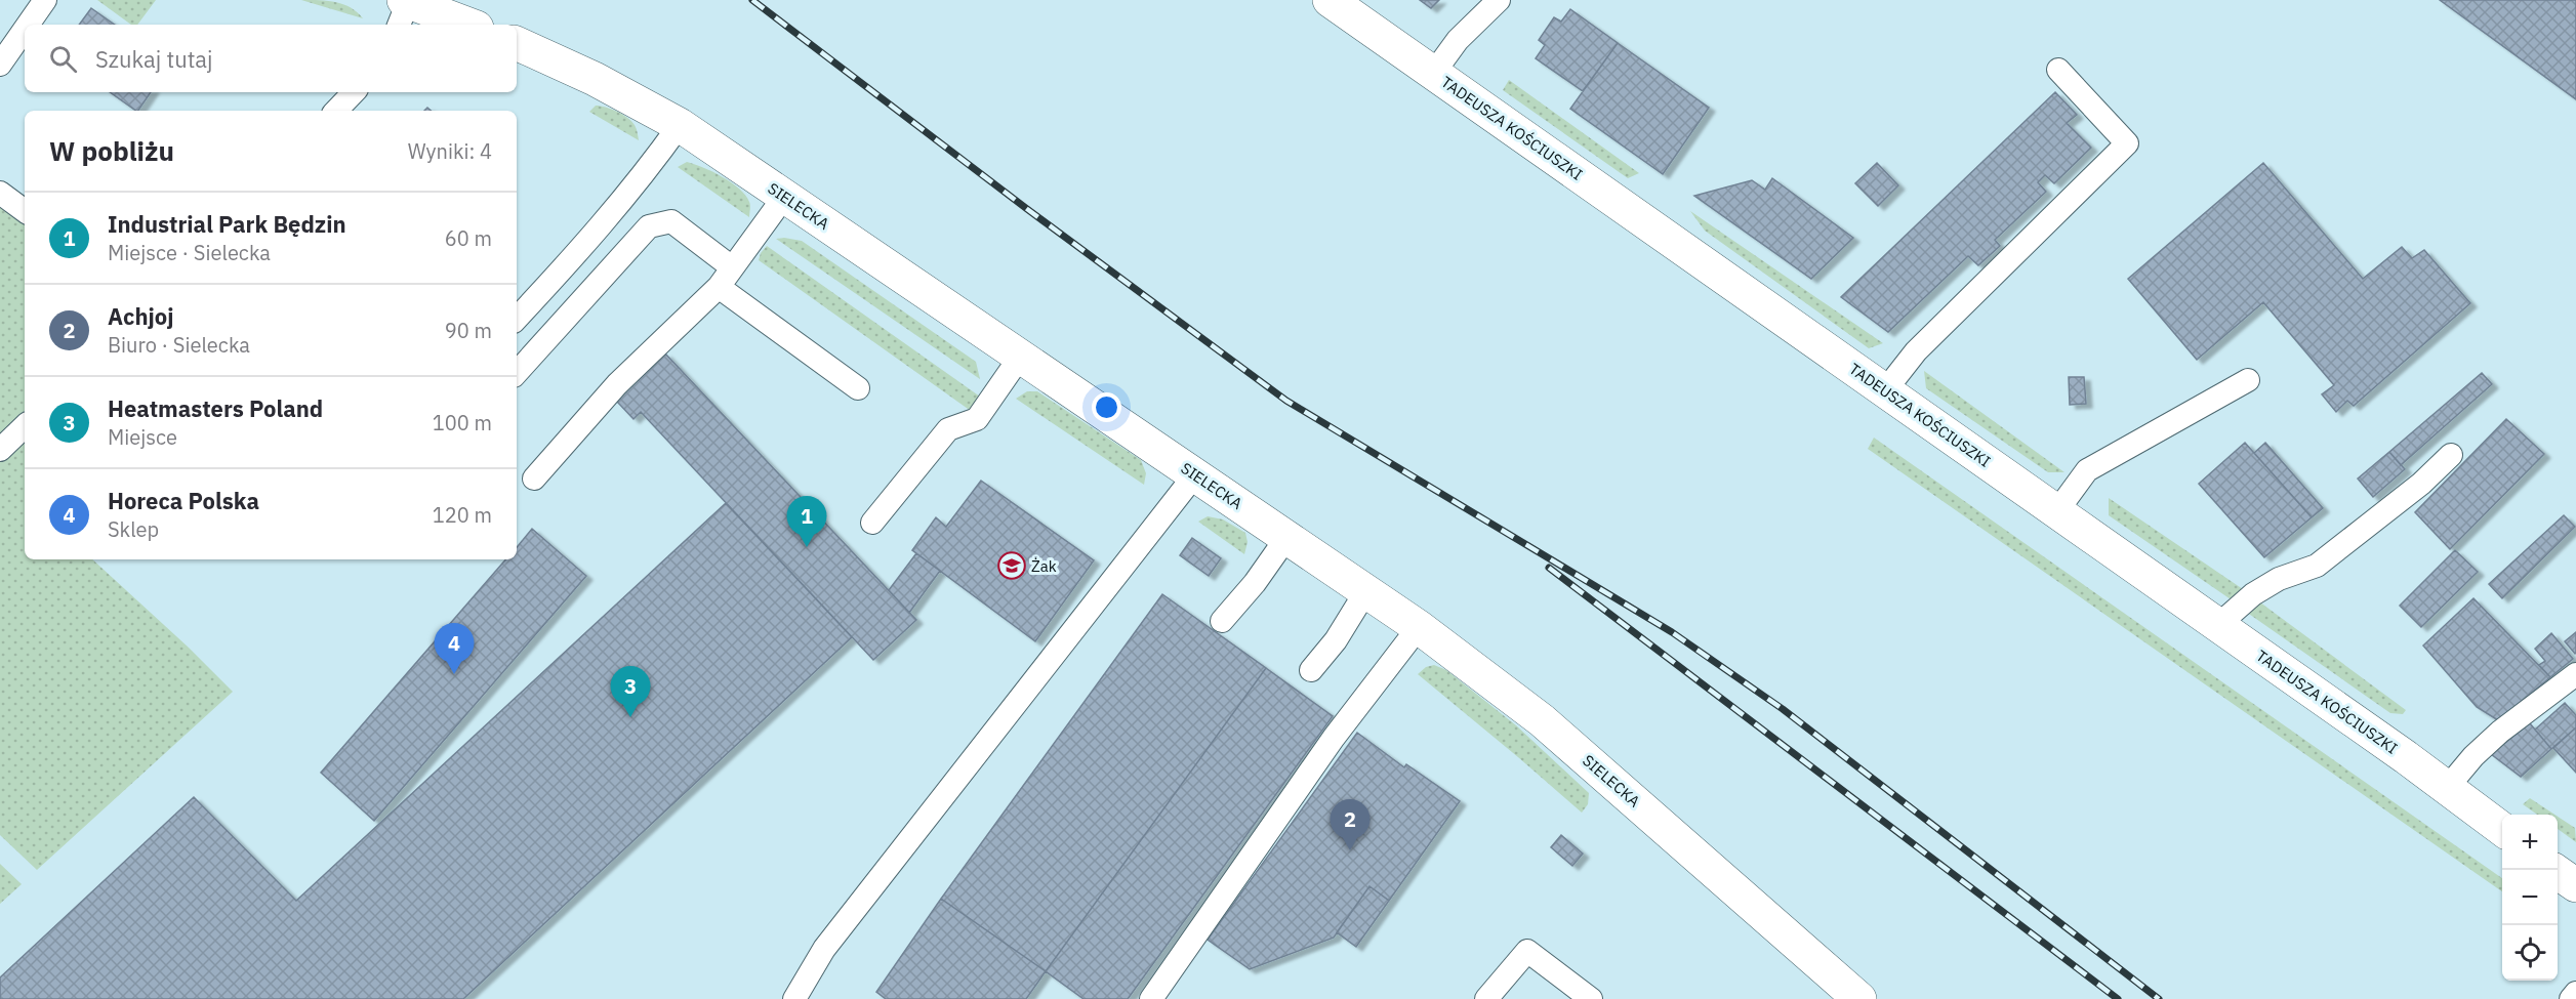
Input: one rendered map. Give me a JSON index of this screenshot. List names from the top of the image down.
{
  "streets": {
    "street": ["TADEUSZA KOŚCIUSZKI", "SIELECKA"]
  },
  "places": {
    "school or university": ["Żak"]
  },
  "page": {
    "search": "Szukaj tutaj",
    "heading": ["W pobliżu", "Wyniki: 4"],
    "list": [
      {
        "mark": "1",
        "name": "Industrial Park Będzin",
        "note": "Miejsce · Sielecka",
        "value": "60 m"
      },
      {
        "mark": "2",
        "name": "Achjoj",
        "note": "Biuro · Sielecka",
        "value": "90 m"
      },
      {
        "mark": "3",
        "name": "Heatmasters Poland",
        "note": "Miejsce",
        "value": "100 m"
      },
      {
        "mark": "4",
        "name": "Horeca Polska",
        "note": "Sklep",
        "value": "120 m"
      }
    ],
    "pins": [
      "1",
      "4",
      "3",
      "2"
    ],
    "map_buttons": ["+", "−"]
  }
}
